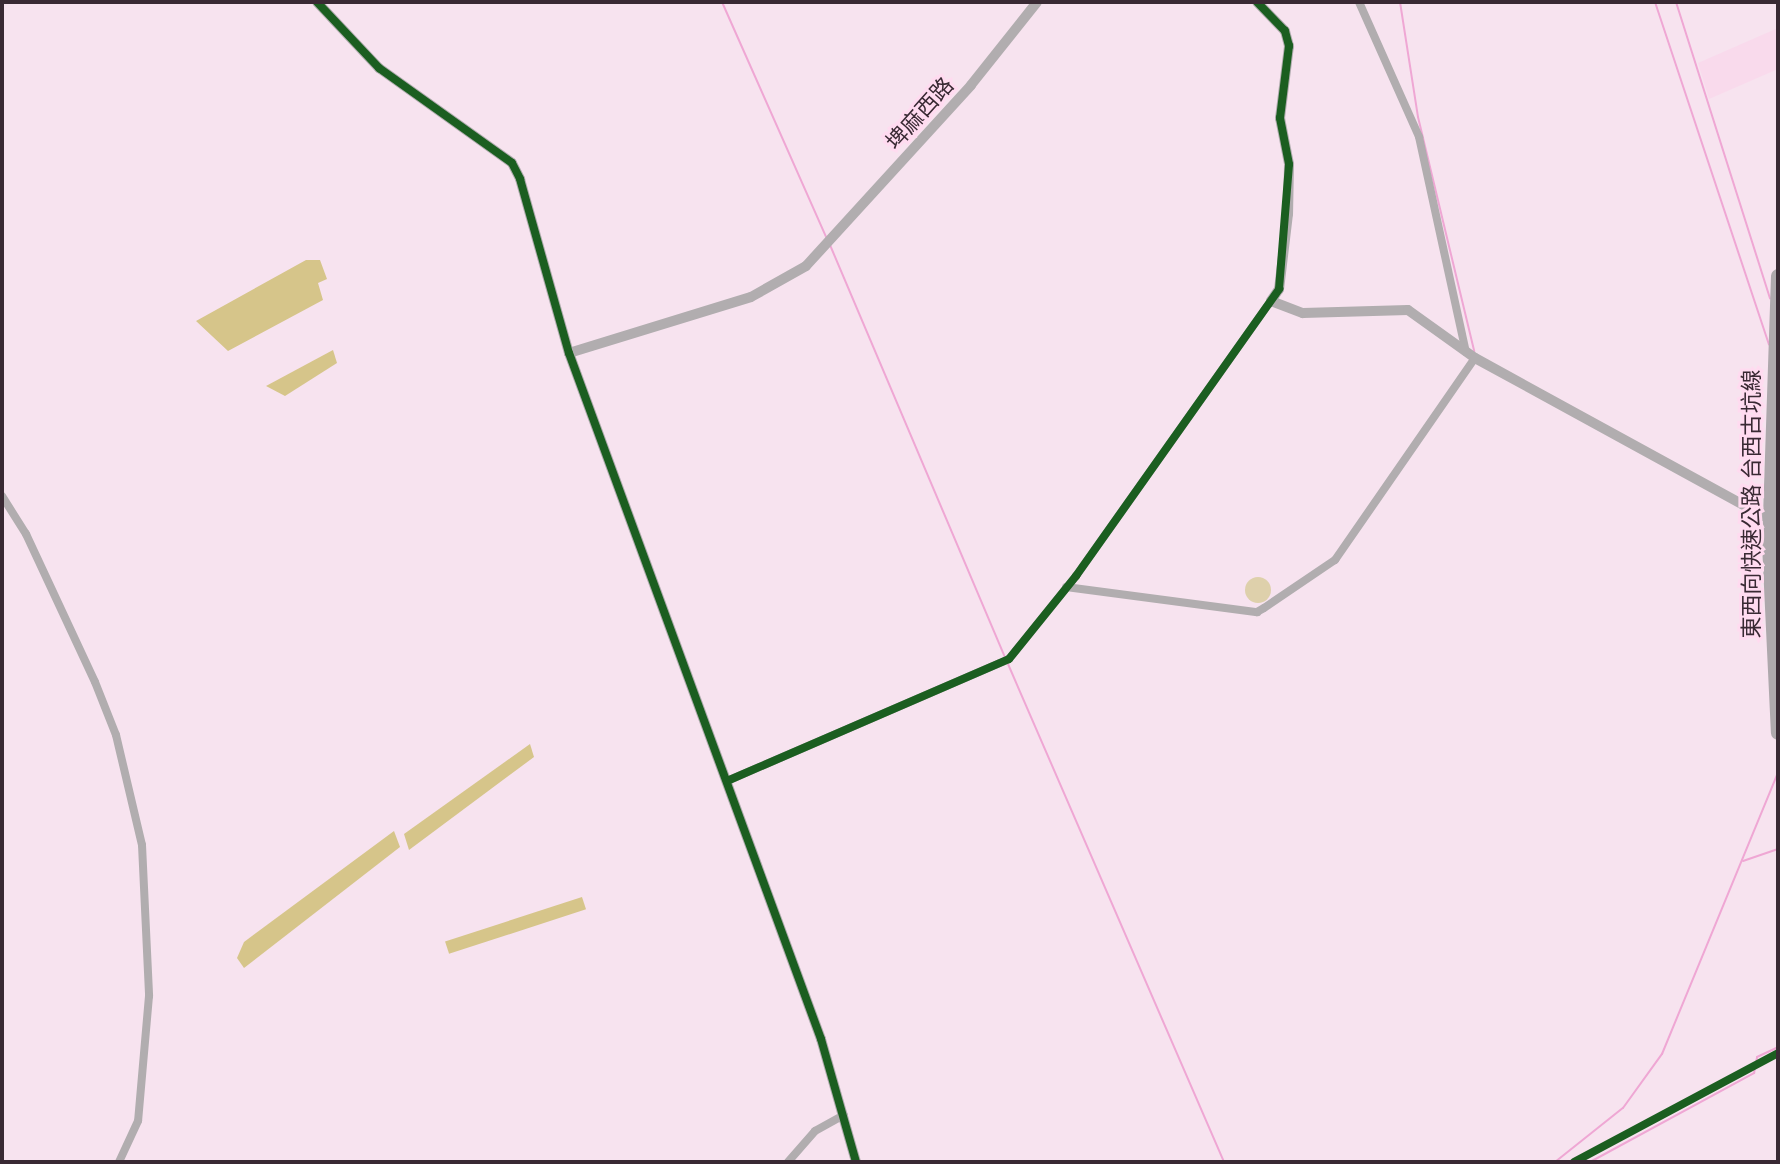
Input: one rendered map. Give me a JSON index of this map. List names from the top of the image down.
{
  "streets": {
    "highway": ["東西向快速公路 台西古坑線"],
    "street": ["埤麻西路"]
  }
}
